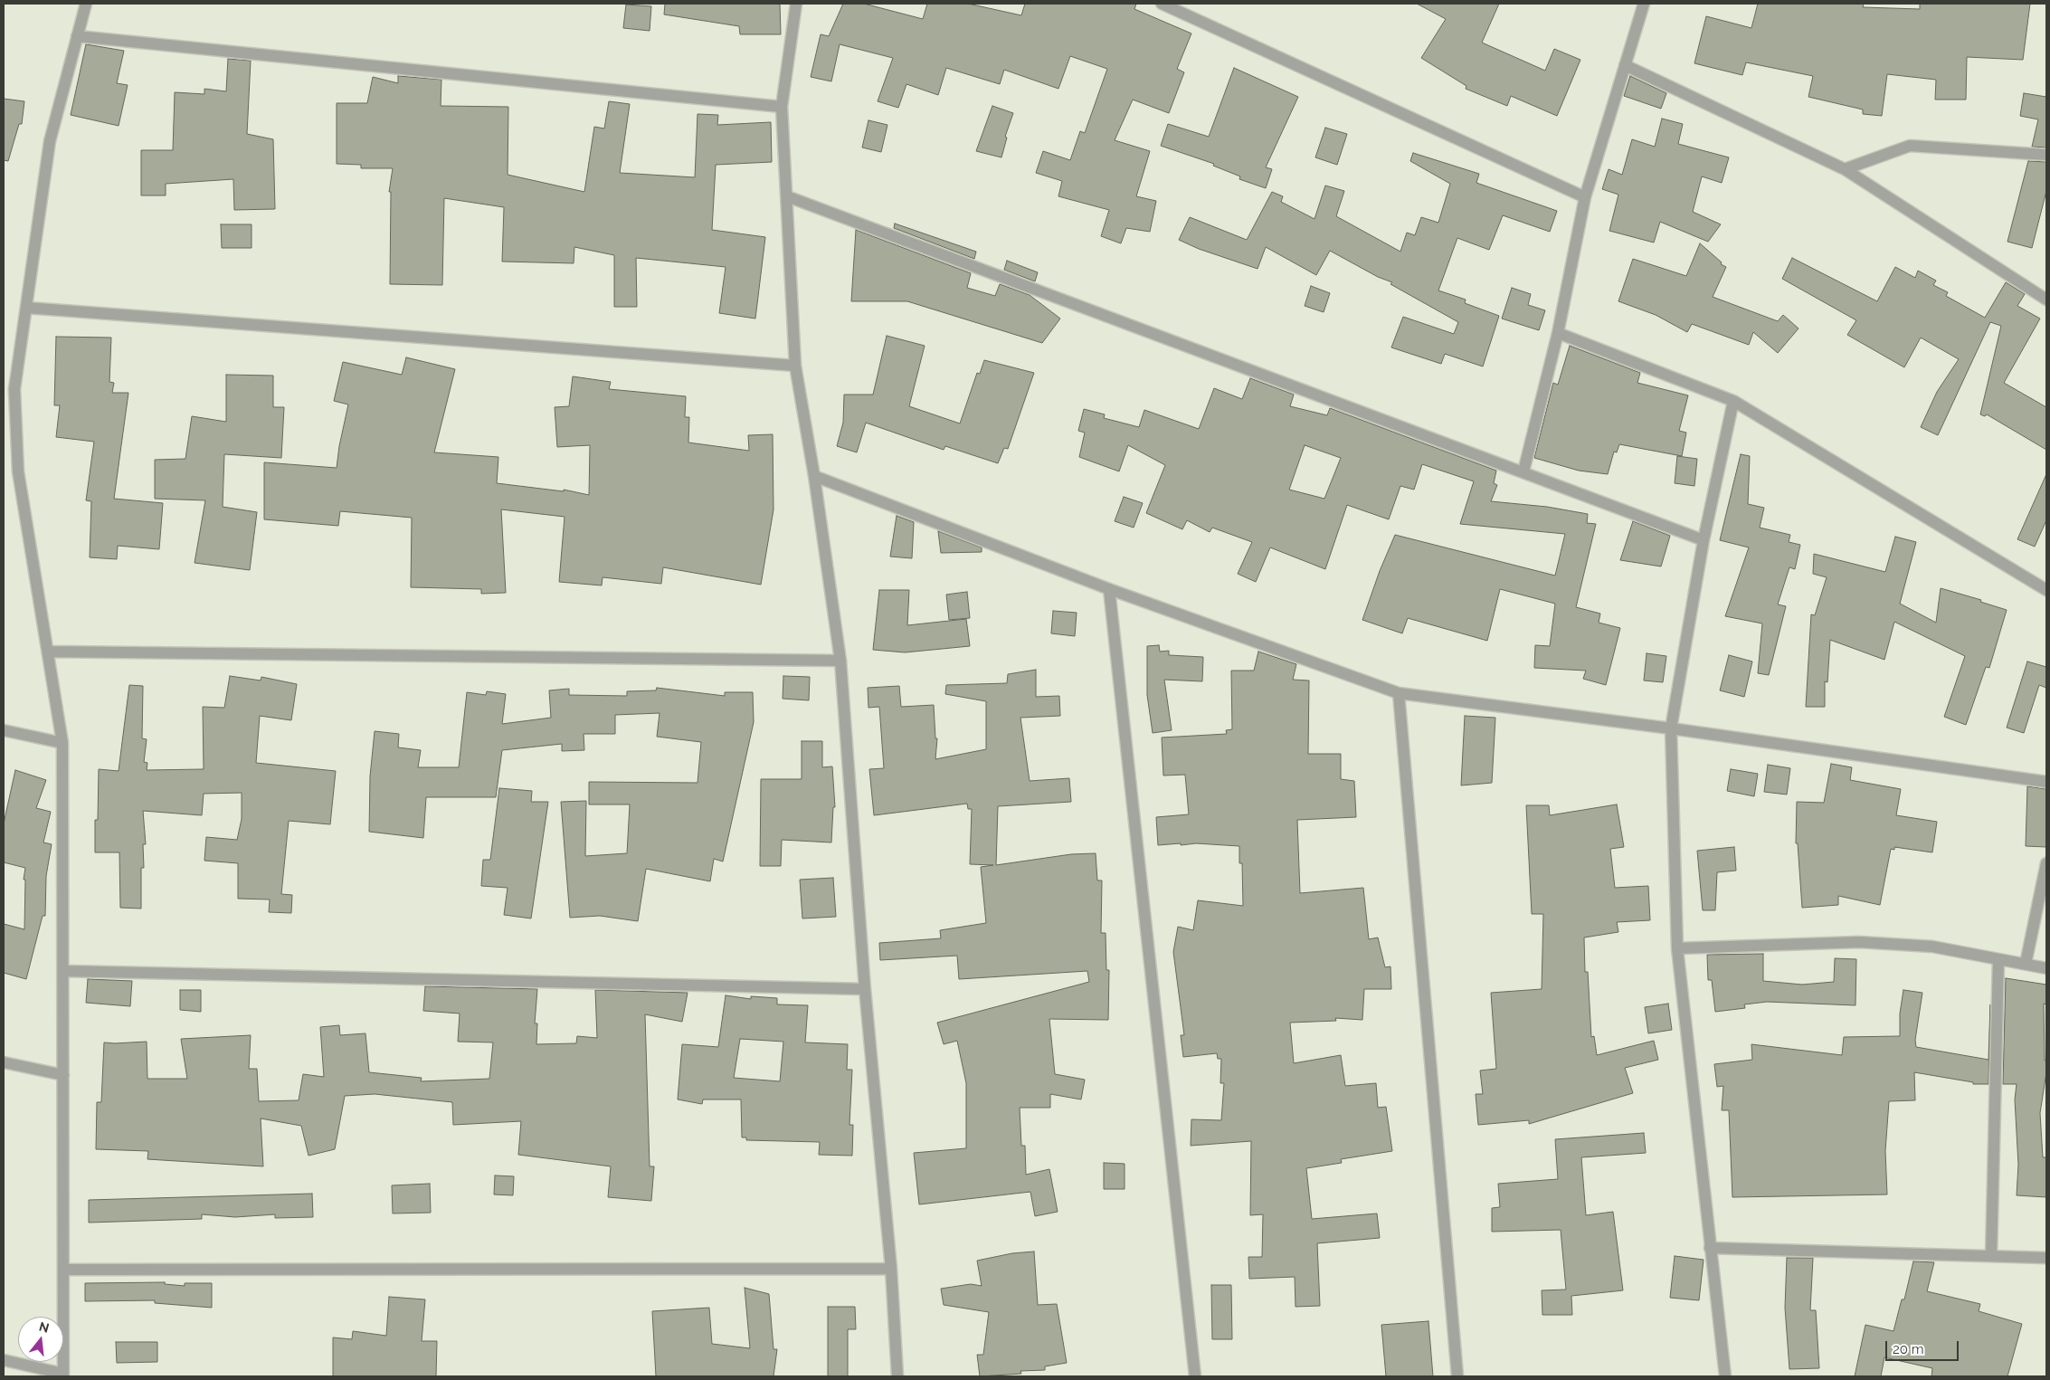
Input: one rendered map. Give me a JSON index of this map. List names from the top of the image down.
{
  "scale_bar": "20 m",
  "north": "top"
}
